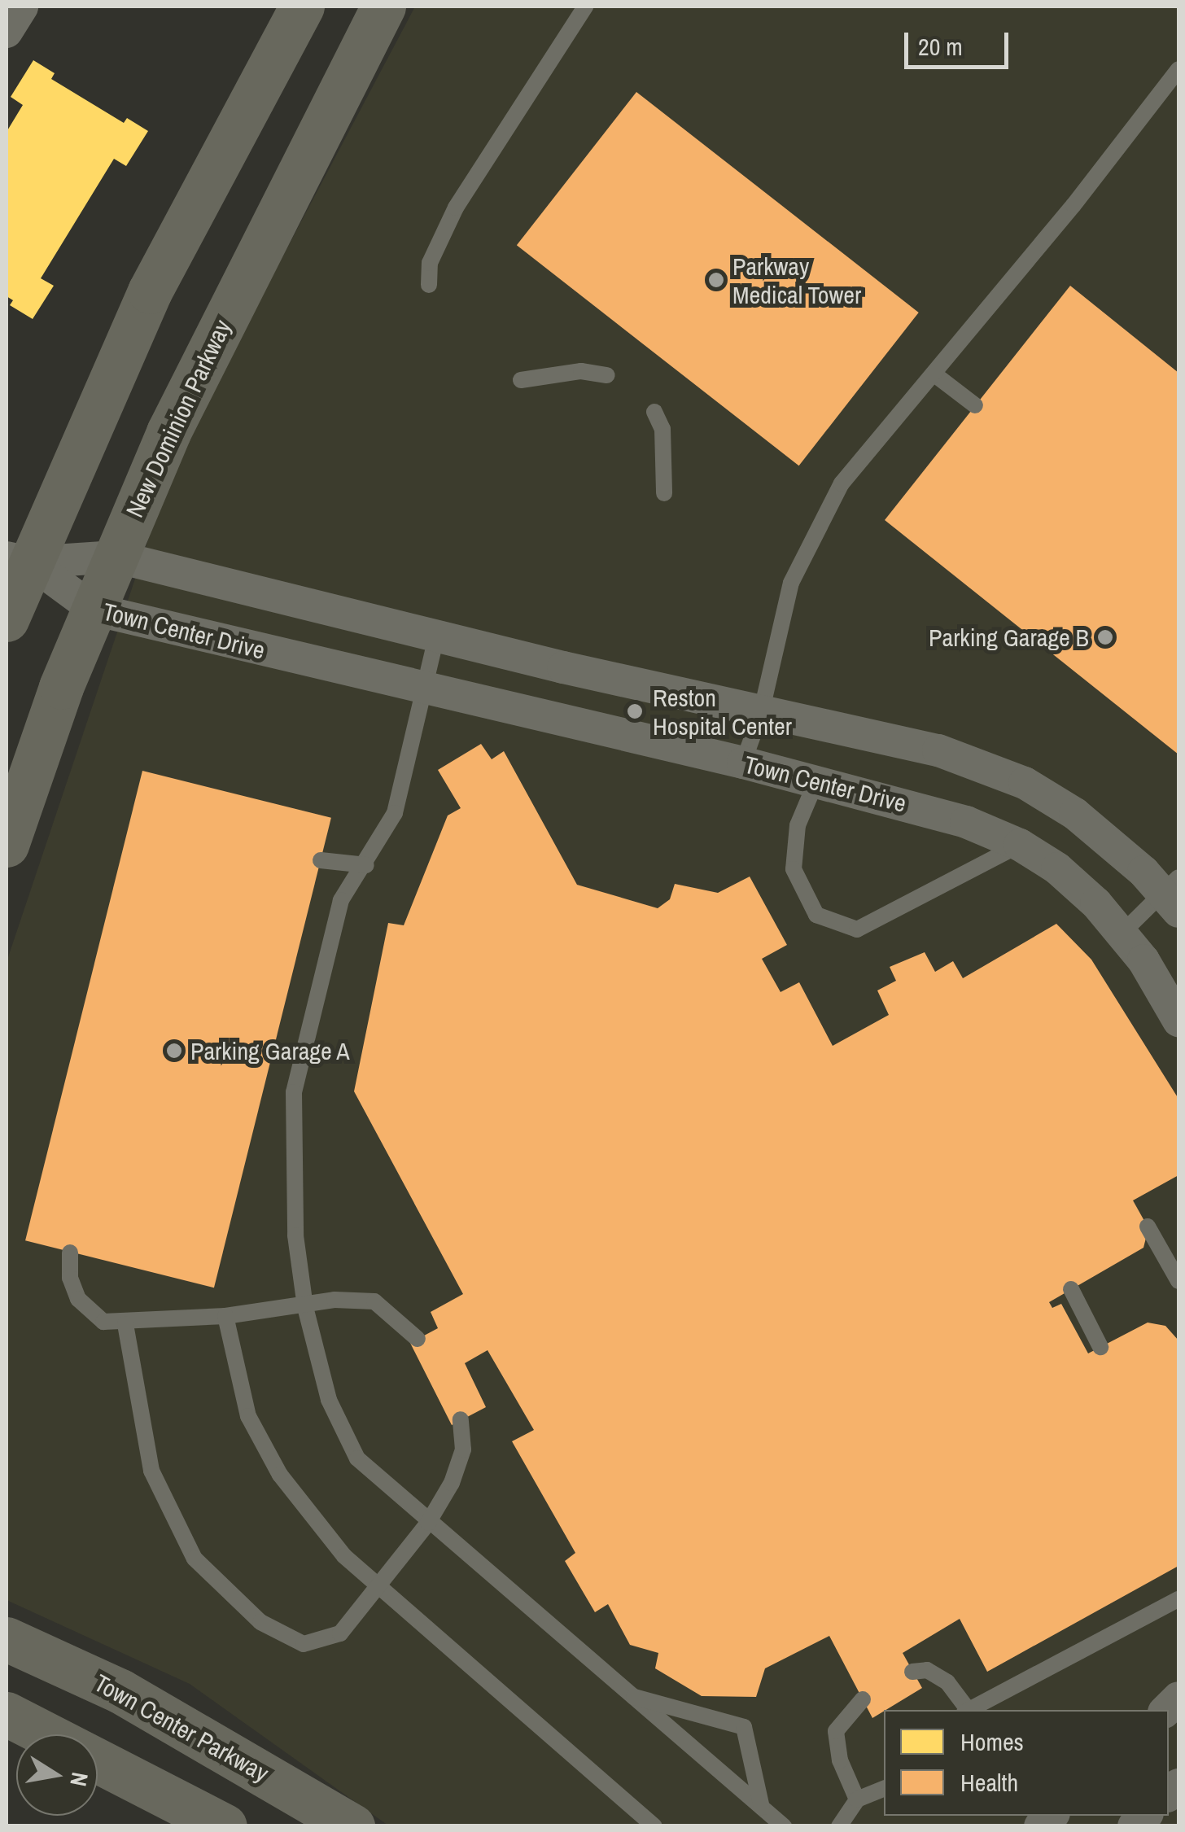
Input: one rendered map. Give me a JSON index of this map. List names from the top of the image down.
{
  "streets": {
    "main road": ["New Dominion Parkway", "Town Center Parkway"],
    "street": ["Town Center Drive"]
  },
  "crossings": [
    ["New Dominion Parkway", "Town Center Drive"]
  ],
  "places": [
    "Parkway Medical Tower",
    "Parking Garage B",
    "Reston Hospital Center",
    "Parking Garage A"
  ],
  "legend": ["Homes", "Health"],
  "scale_bar": "20 m",
  "north": "right"
}
